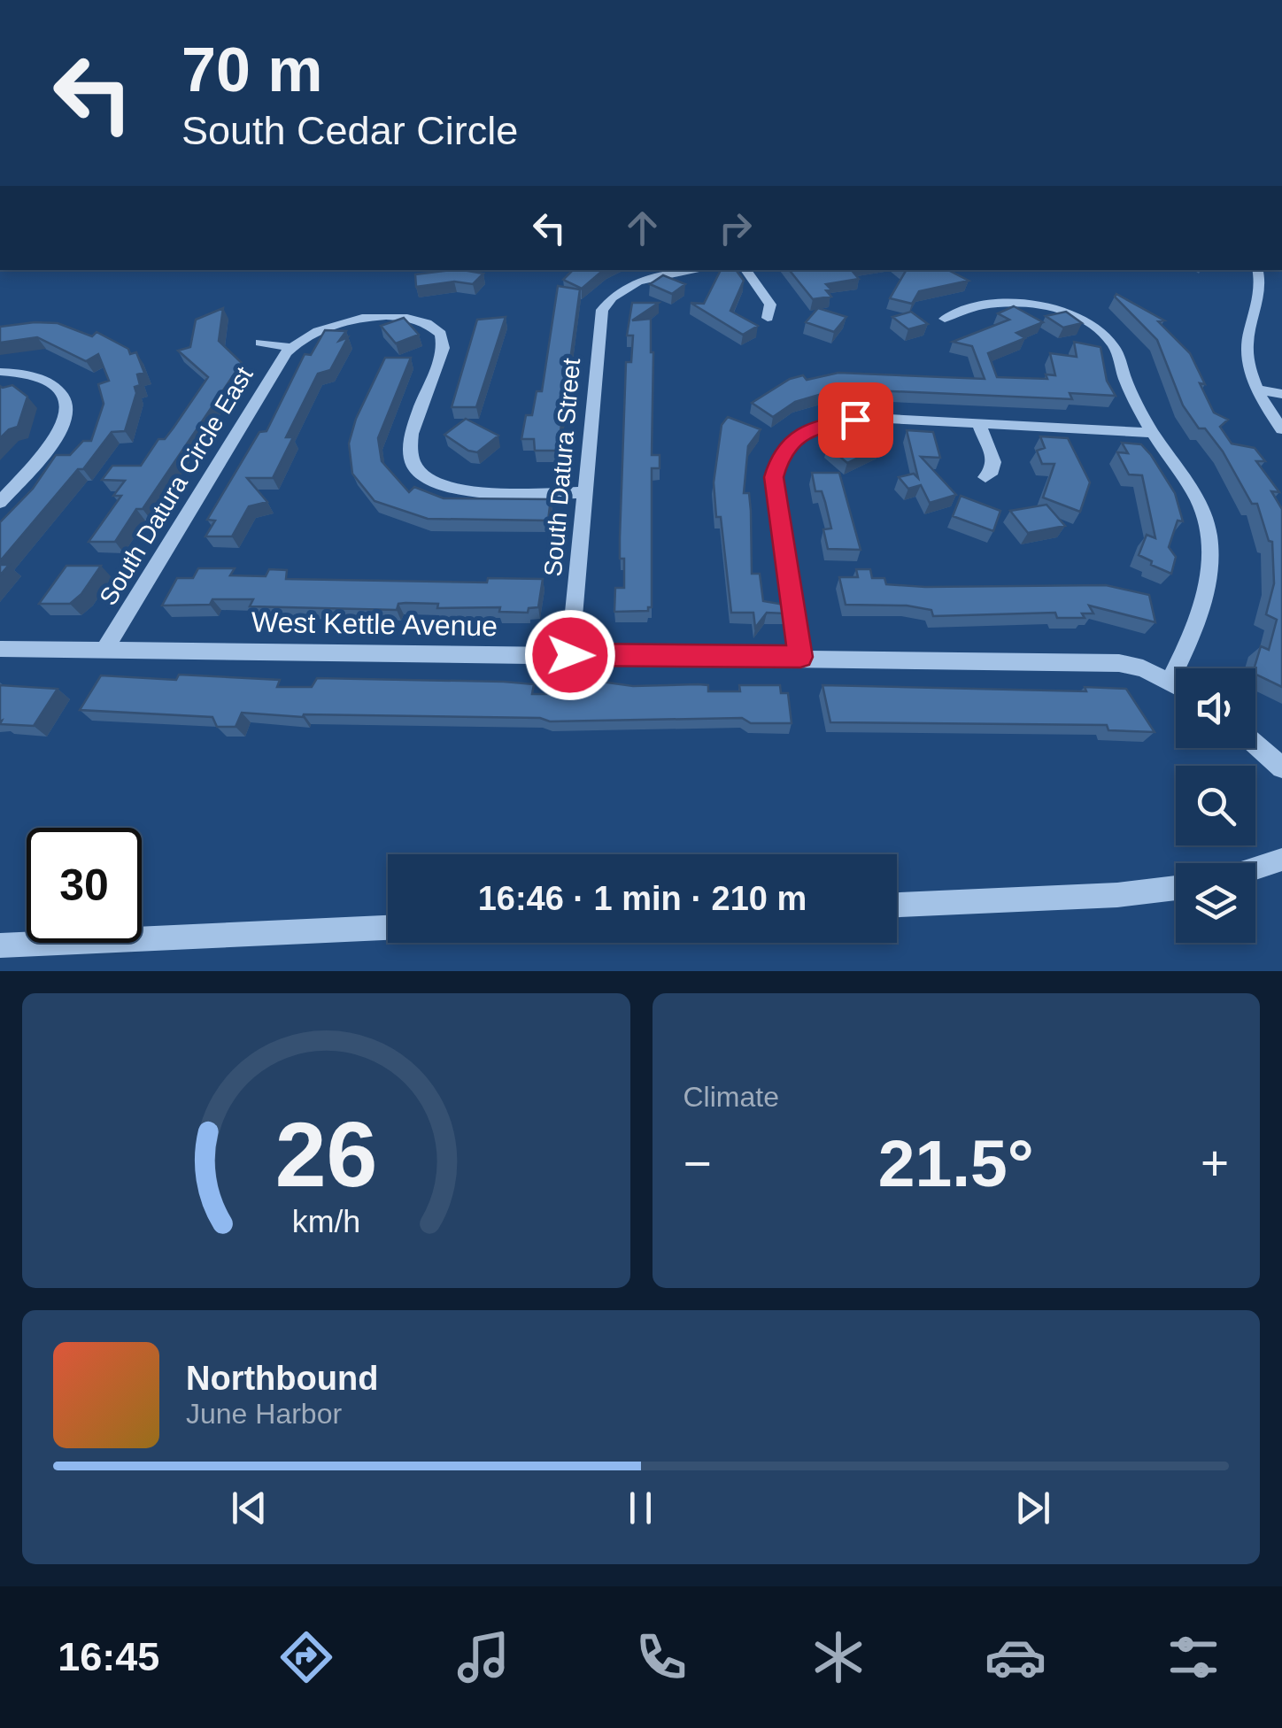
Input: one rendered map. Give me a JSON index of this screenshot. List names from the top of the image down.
{
  "streets": {
    "street": ["South Datura Street", "South Datura Circle East", "West Kettle Avenue"]
  },
  "crossings": [
    ["South Datura Street", "South Datura Circle East"],
    ["South Datura Street", "West Kettle Avenue"],
    ["South Datura Circle East", "West Kettle Avenue"]
  ],
  "page": {
    "turn": ["70 m", "South Cedar Circle"],
    "limit": "30",
    "trip": "16:46 · 1 min · 210 m",
    "tile": "Climate",
    "heat": ["−", "21.5°", "+"],
    "song": ["Northbound", "June Harbor"],
    "tabs": "16:45",
    "gauge": ["26", "km/h"]
  }
}
